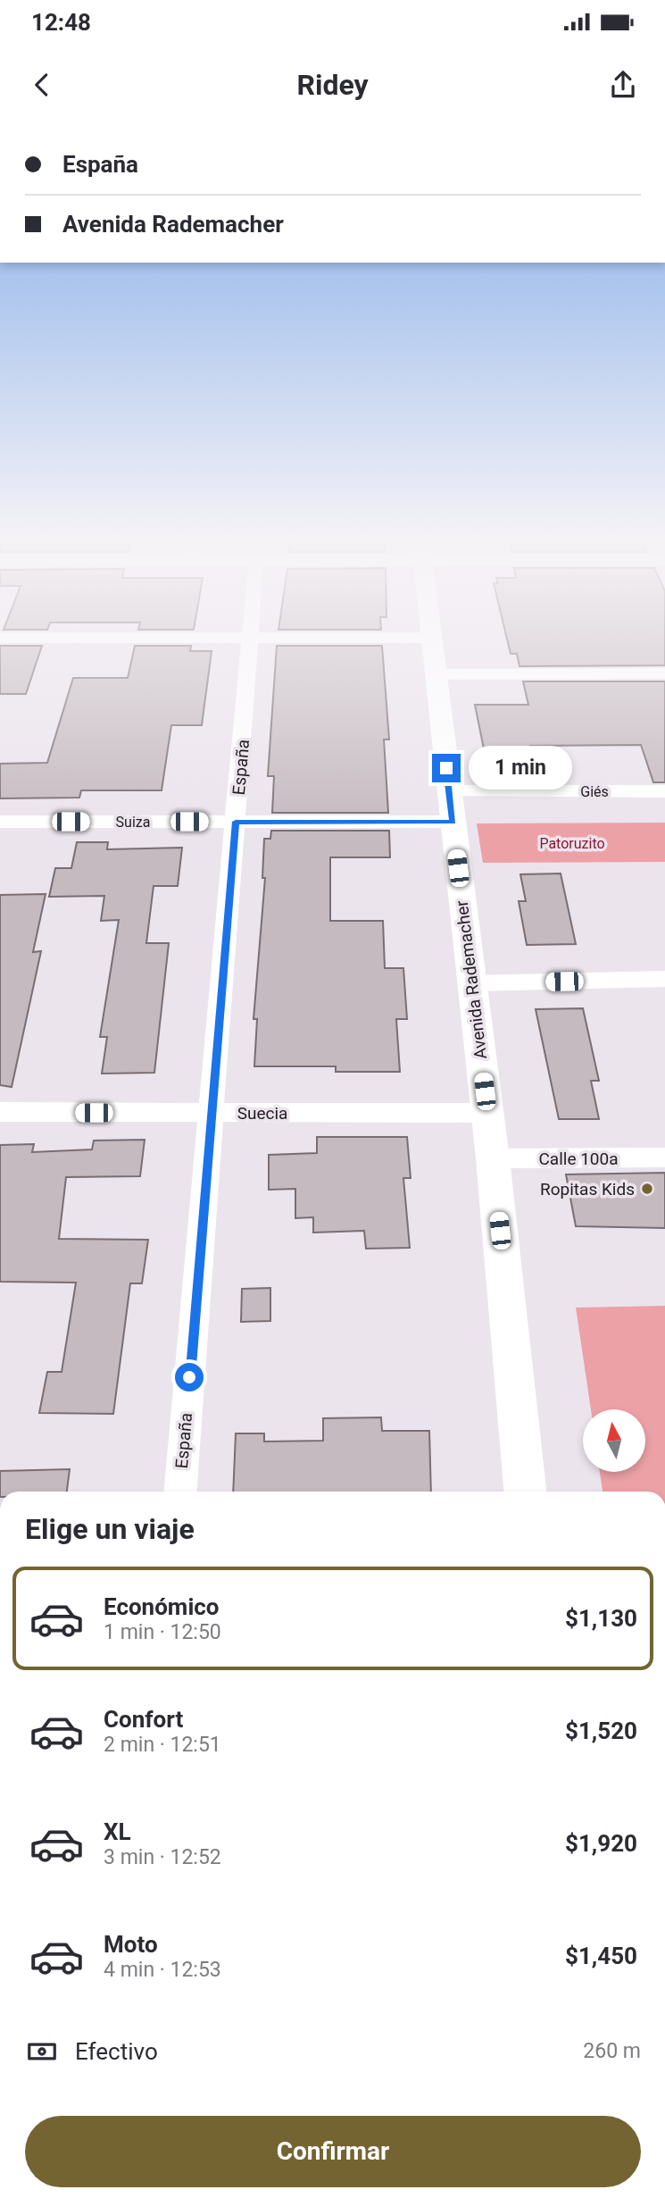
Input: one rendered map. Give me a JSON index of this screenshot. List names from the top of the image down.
{
  "streets": {
    "main road": ["Avenida Rademacher"],
    "street": [
      "España",
      "Giés",
      "Suiza",
      "Suecia",
      "Calle 100a"
    ]
  },
  "crossings": [
    ["España", "Suiza"],
    ["España", "Suecia"],
    ["Giés", "Avenida Rademacher"],
    ["Suiza", "Avenida Rademacher"],
    ["Avenida Rademacher", "Suecia"],
    ["Avenida Rademacher", "Calle 100a"]
  ],
  "parks": ["Patoruzito"],
  "places": ["Ropitas Kids"],
  "north": "top",
  "page": {
    "status": "12:48",
    "header": "Ridey",
    "banner": ["España", "Avenida Rademacher"],
    "bubble": "1 min",
    "heading": "Elige un viaje",
    "list": [
      {
        "name": "Económico",
        "note": "1 min · 12:50",
        "value": "$1,130"
      },
      {
        "name": "Confort",
        "note": "2 min · 12:51",
        "value": "$1,520"
      },
      {
        "name": "XL",
        "note": "3 min · 12:52",
        "value": "$1,920"
      },
      {
        "name": "Moto",
        "note": "4 min · 12:53",
        "value": "$1,450"
      }
    ],
    "pay": ["Efectivo", "260 m"],
    "buttons": "Confirmar"
  }
}
